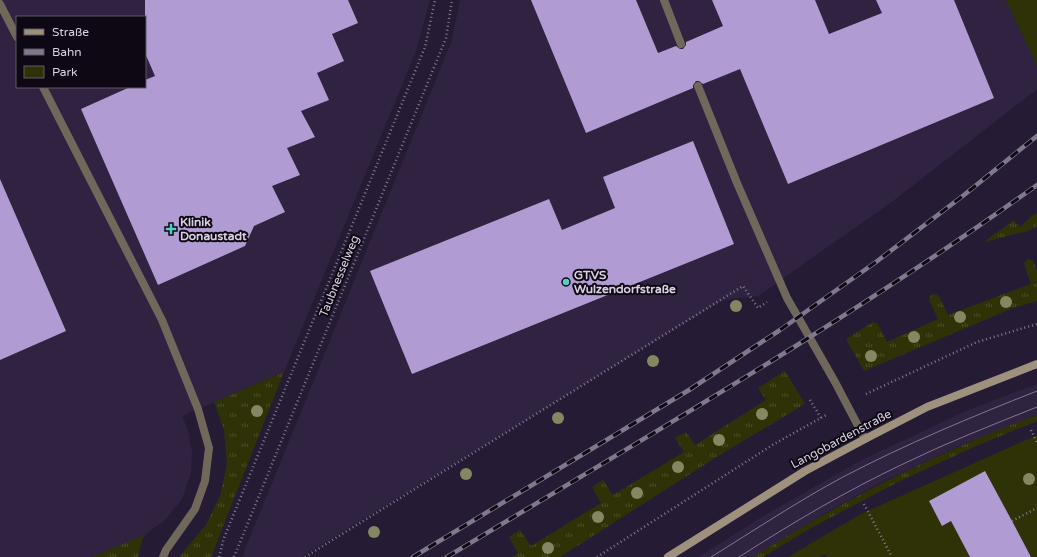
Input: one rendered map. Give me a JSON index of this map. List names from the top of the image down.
{
  "streets": {
    "street": ["Langobardenstraße"],
    "path": ["Taubnesselweg"]
  },
  "places": {
    "health": ["Klinik Donaustadt"],
    "other": ["GTVS Wulzendorfstraße"]
  },
  "legend": ["Straße", "Bahn", "Park"]
}
